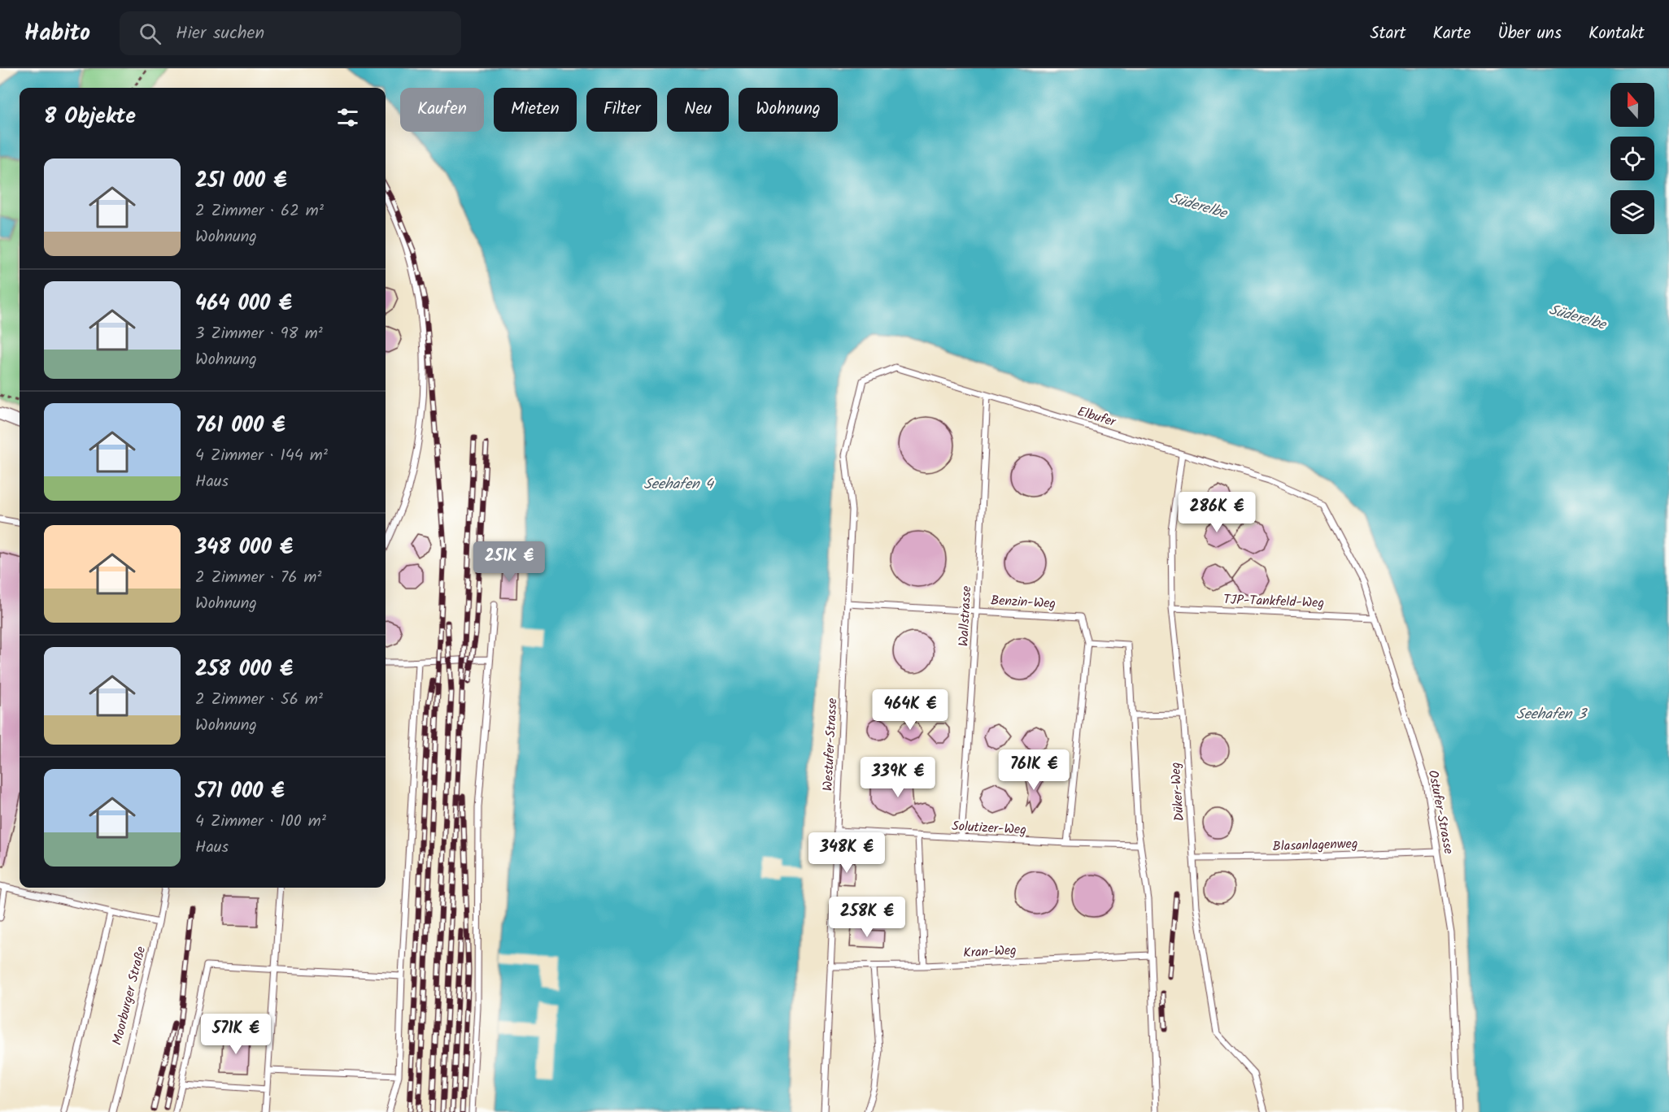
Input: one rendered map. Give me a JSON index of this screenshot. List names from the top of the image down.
{
  "streets": {
    "lane": [
      "Elbufer",
      "TJP-Tankfeld-Weg",
      "Benzin-Weg",
      "Wallstrasse",
      "Westufer-Strasse",
      "Düker-Weg",
      "Ostufer-Strasse",
      "Solutizer-Weg",
      "Blasanlagenweg",
      "Kran-Weg",
      "Moorburger Straße"
    ]
  },
  "crossings": [
    ["Elbufer", "Wallstrasse"],
    ["Elbufer", "Westufer-Strasse"],
    ["Elbufer", "Düker-Weg"],
    ["Elbufer", "Ostufer-Strasse"],
    ["TJP-Tankfeld-Weg", "Düker-Weg"],
    ["TJP-Tankfeld-Weg", "Ostufer-Strasse"],
    ["Benzin-Weg", "Wallstrasse"],
    ["Benzin-Weg", "Westufer-Strasse"],
    ["Wallstrasse", "Solutizer-Weg"],
    ["Westufer-Strasse", "Solutizer-Weg"],
    ["Westufer-Strasse", "Kran-Weg"],
    ["Düker-Weg", "Blasanlagenweg"],
    ["Ostufer-Strasse", "Blasanlagenweg"]
  ],
  "water": ["Süderelbe", "Seehafen 4", "Seehafen 3"],
  "north": "top",
  "page": {
    "header": "Habito",
    "search": "Hier suchen",
    "nav": [
      "Start",
      "Karte",
      "Über uns",
      "Kontakt"
    ],
    "chip": [
      "Kaufen",
      "Mieten",
      "Filter",
      "Neu",
      "Wohnung"
    ],
    "heading": "8 Objekte",
    "list": [
      {
        "name": "251 000 €",
        "note": "2 Zimmer · 62 m² · Wohnung"
      },
      {
        "name": "464 000 €",
        "note": "3 Zimmer · 98 m² · Wohnung"
      },
      {
        "name": "761 000 €",
        "note": "4 Zimmer · 144 m² · Haus"
      },
      {
        "name": "348 000 €",
        "note": "2 Zimmer · 76 m² · Wohnung"
      },
      {
        "name": "258 000 €",
        "note": "2 Zimmer · 56 m² · Wohnung"
      },
      {
        "name": "571 000 €",
        "note": "4 Zimmer · 100 m² · Haus"
      }
    ],
    "price": [
      "286K €",
      "251K €",
      "464K €",
      "761K €",
      "339K €",
      "348K €",
      "258K €",
      "571K €"
    ]
  }
}
